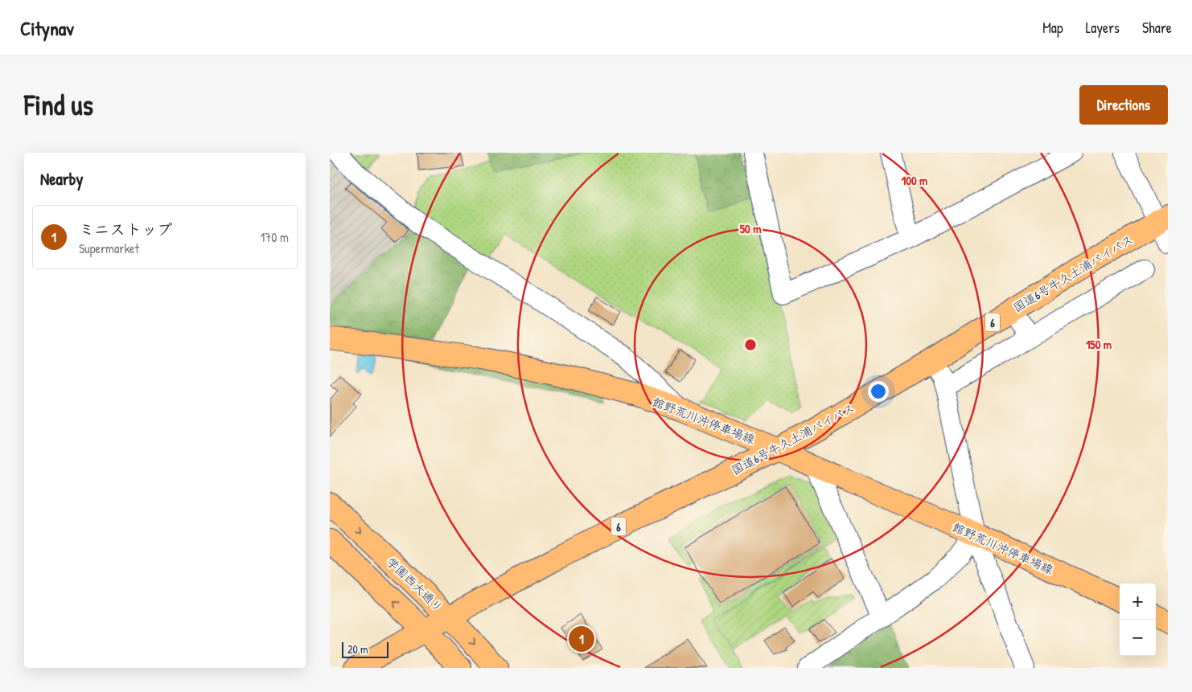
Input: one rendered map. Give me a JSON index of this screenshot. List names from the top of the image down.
{
  "streets": {
    "main road": [
      "国道6号牛久土浦バイパス",
      "6",
      "館野荒川沖停車場線",
      "学園西大通り"
    ]
  },
  "crossings": [
    ["国道6号牛久土浦バイパス", "6"],
    ["国道6号牛久土浦バイパス", "館野荒川沖停車場線"],
    ["国道6号牛久土浦バイパス", "学園西大通り"],
    ["6", "学園西大通り"]
  ],
  "scale_bar": "20 m",
  "page": {
    "header": "Citynav",
    "nav": ["Map", "Layers", "Share"],
    "buttons": "Directions",
    "title": "Find us",
    "heading": "Nearby",
    "list": [
      {
        "mark": "1",
        "name": "ミニストップ",
        "note": "Supermarket",
        "value": "170 m"
      }
    ],
    "map_buttons": ["+", "−"],
    "pins": "1",
    "scale": "20 m"
  },
  "rings": ["100 m", "50 m", "150 m"]
}
